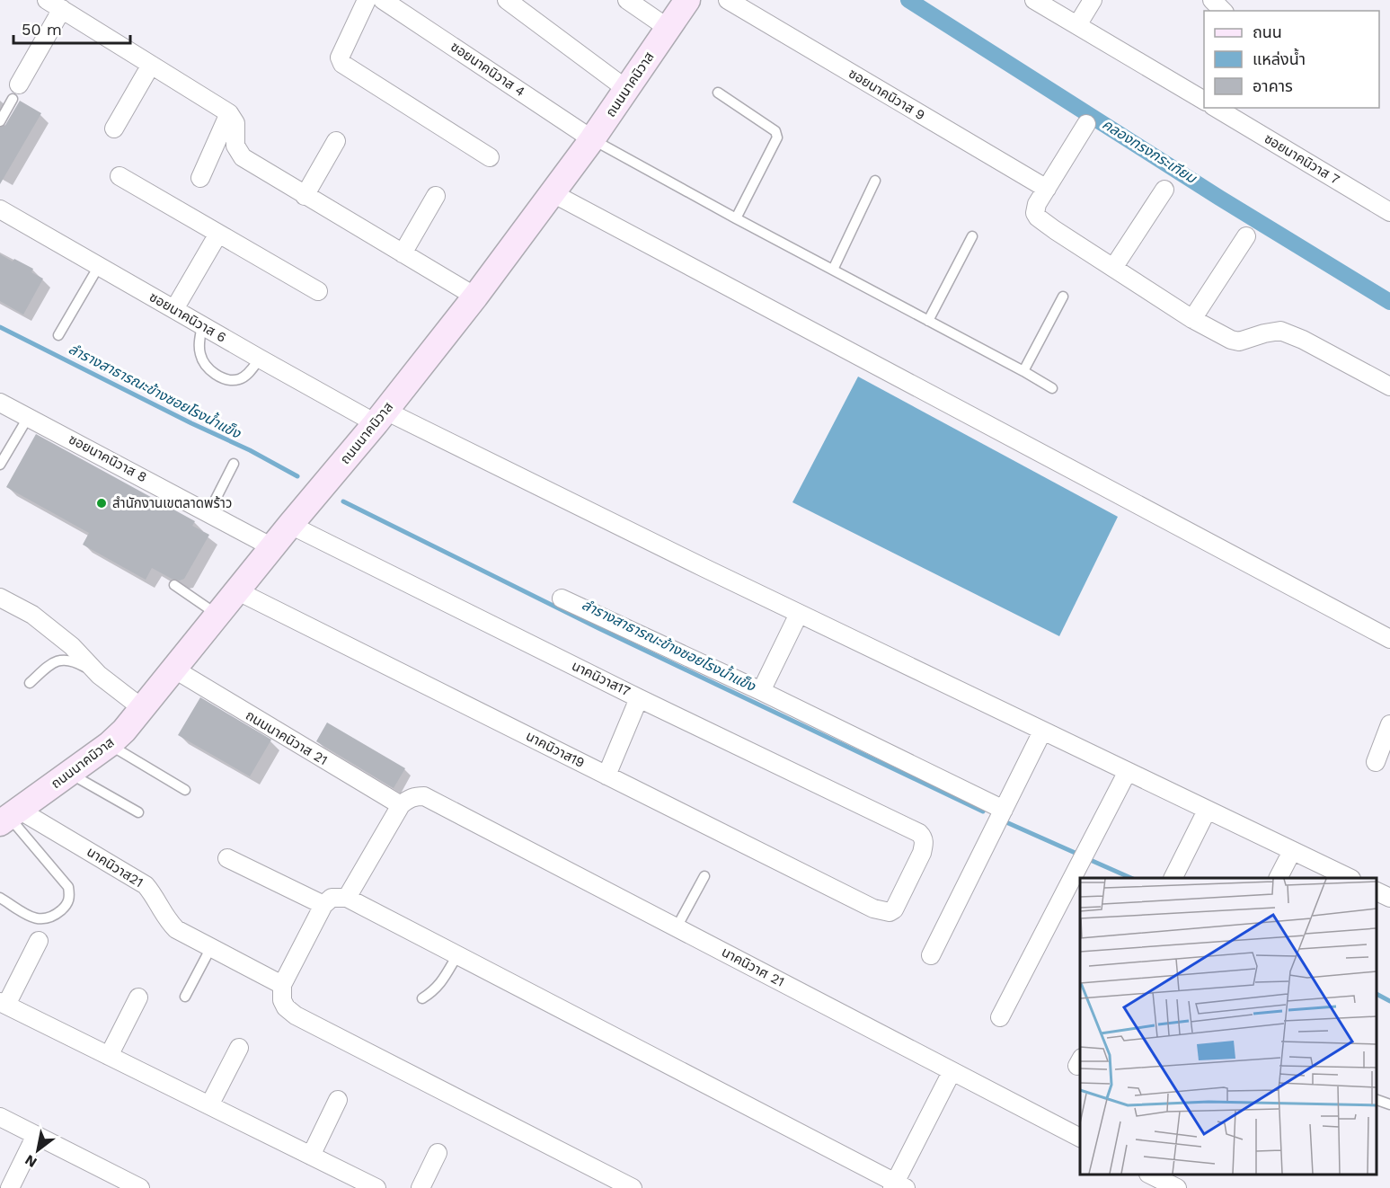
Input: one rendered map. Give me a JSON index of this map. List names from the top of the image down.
{
  "streets": {
    "main road": ["ถนนนาคนิวาส"],
    "street": [
      "ซอยนาคนิวาส 4",
      "ซอยนาคนิวาส 9",
      "ซอยนาคนิวาส 7",
      "ซอยนาคนิวาส 6",
      "ซอยนาคนิวาส 8",
      "นาคนิวาส17",
      "ถนนนาคนิวาส 21",
      "นาคนิวาส19",
      "นาคนิวาส21",
      "นาคนิวาศ 21"
    ]
  },
  "crossings": [
    ["ซอยนาคนิวาส 4", "ถนนนาคนิวาส"],
    ["ถนนนาคนิวาส", "ซอยนาคนิวาส 6"],
    ["ถนนนาคนิวาส", "ซอยนาคนิวาส 8"],
    ["ถนนนาคนิวาส", "นาคนิวาส17"],
    ["ถนนนาคนิวาส", "ถนนนาคนิวาส 21"],
    ["ถนนนาคนิวาส", "นาคนิวาส19"],
    ["ถนนนาคนิวาส", "นาคนิวาส21"],
    ["นาคนิวาส17", "นาคนิวาส19"],
    ["ถนนนาคนิวาส 21", "นาคนิวาศ 21"]
  ],
  "water": ["คลองทรงกระเทียม", "ลำรางสาธารณะข้างซอยโรงน้ำแข็ง"],
  "places": ["สำนักงานเขตลาดพร้าว"],
  "legend": ["ถนน", "แหล่งน้ำ", "อาคาร"],
  "scale_bar": "50 m",
  "north": "bottom left"
}
